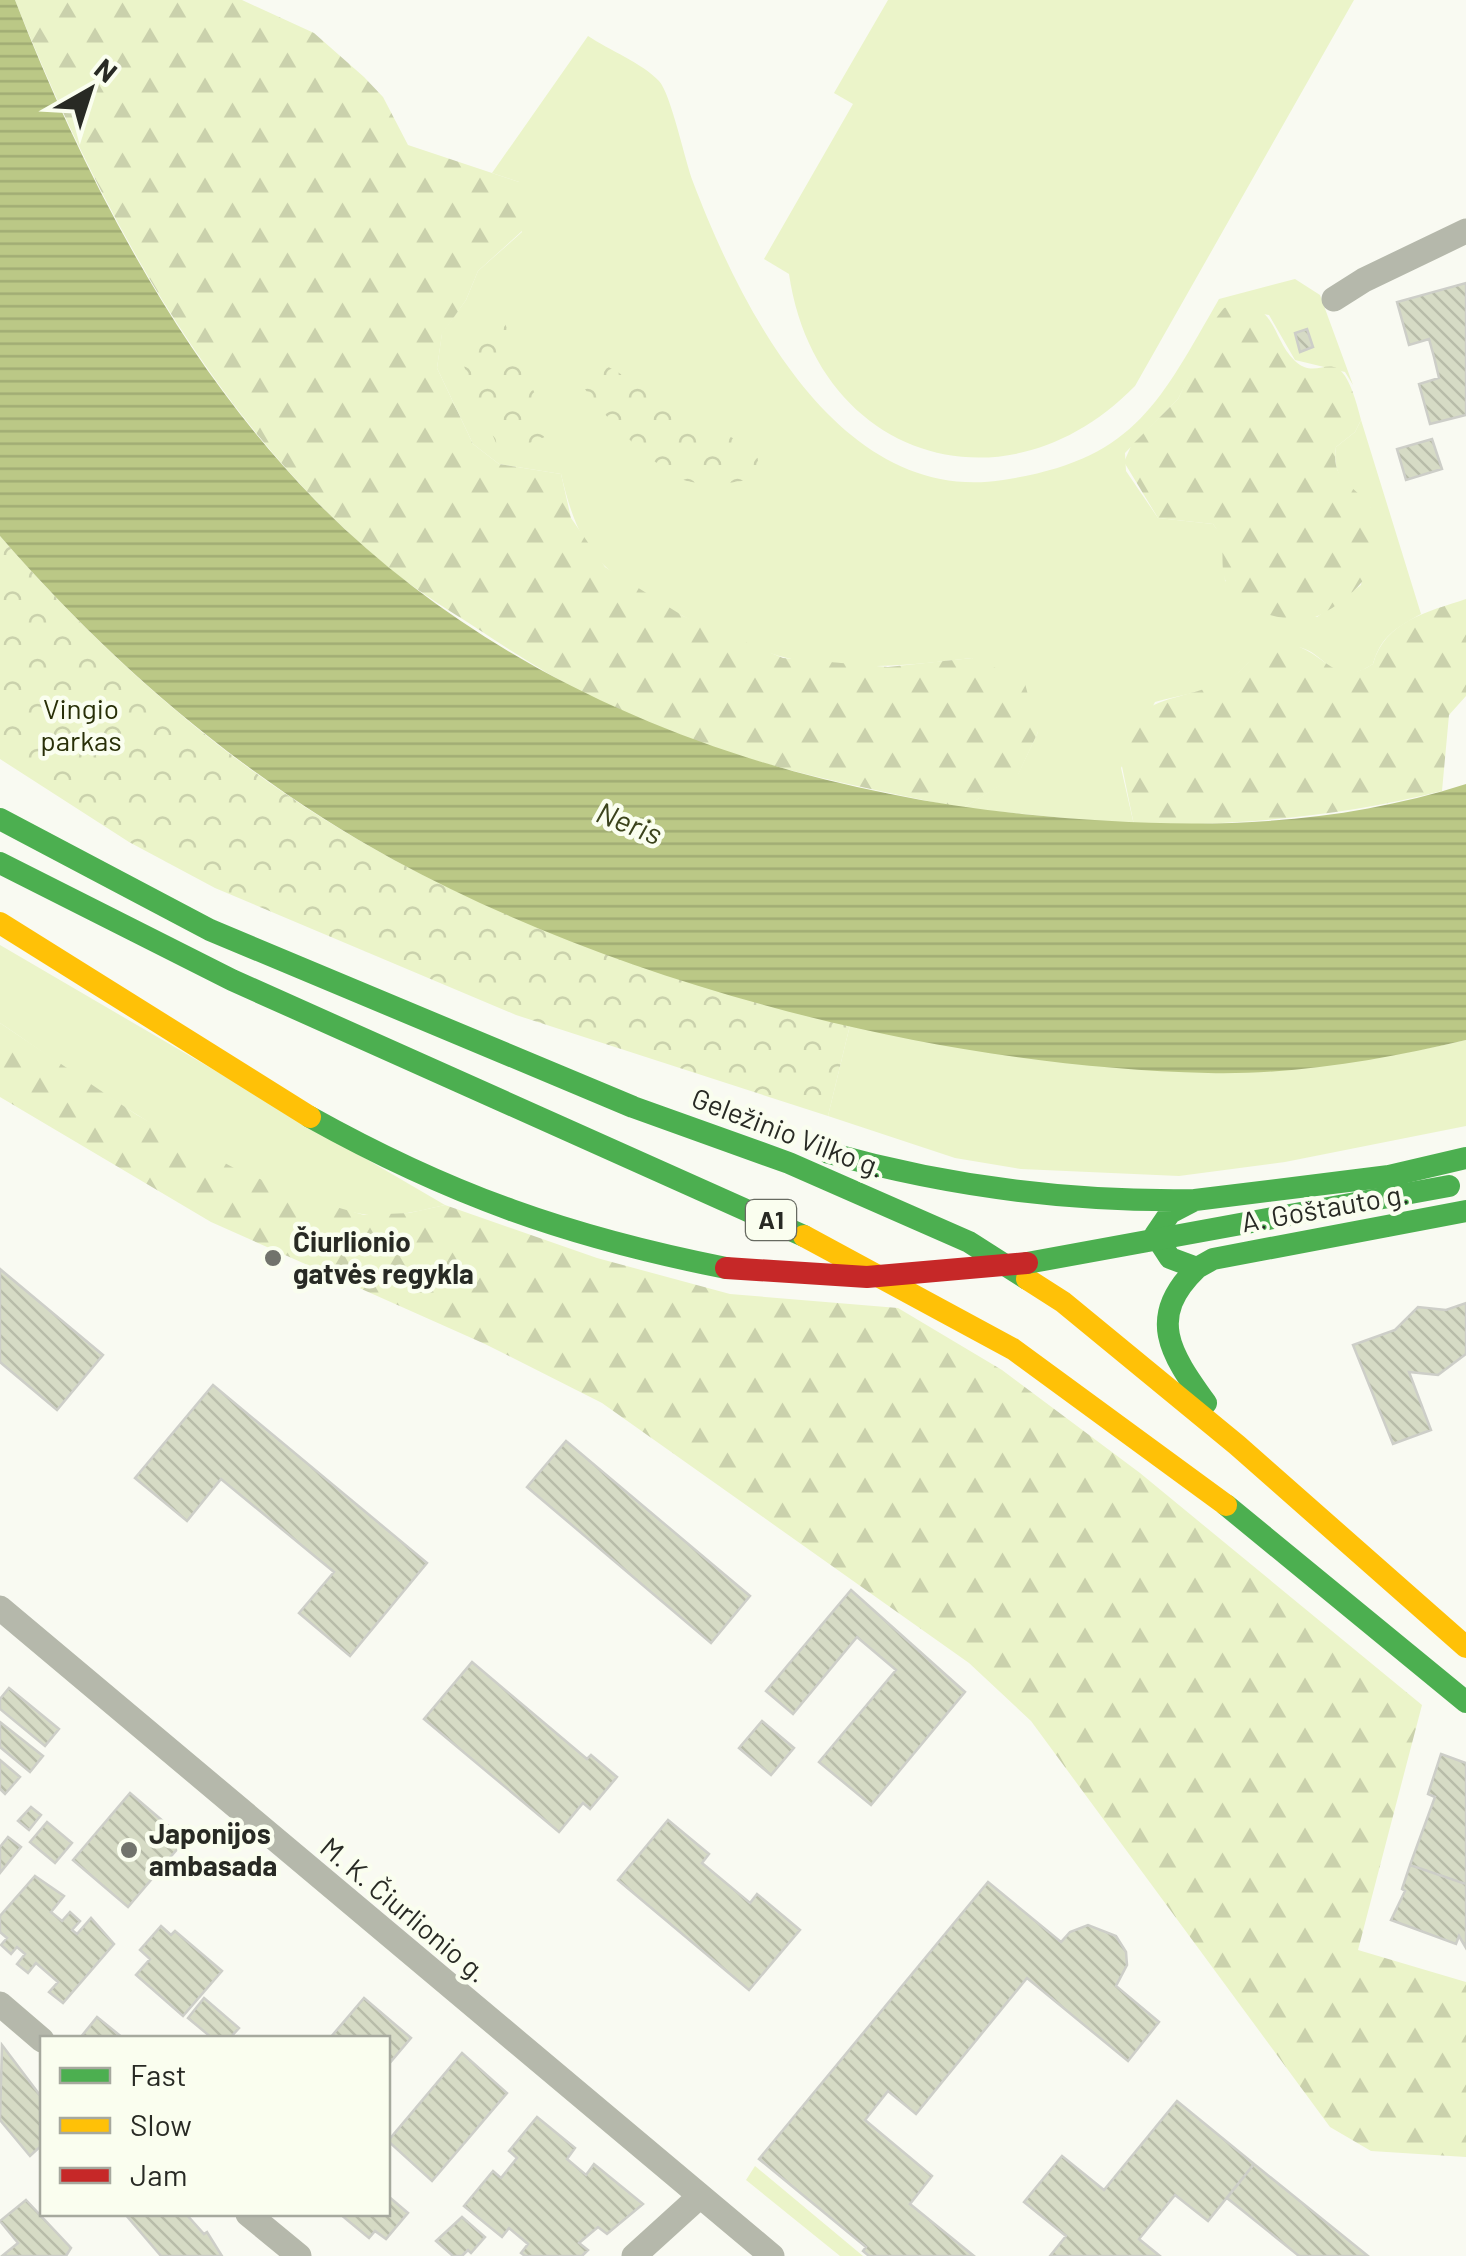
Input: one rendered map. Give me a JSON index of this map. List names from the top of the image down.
{
  "streets": {
    "main road": ["Geležinio Vilko g.", "A. Goštauto g.", "A1"],
    "street": ["M. K. Čiurlionio g."]
  },
  "crossings": [
    ["Geležinio Vilko g.", "A. Goštauto g."]
  ],
  "water": ["Neris"],
  "parks": ["Vingio parkas"],
  "places": ["Čiurlionio gatvės regykla", "Japonijos ambasada"],
  "legend": ["Fast", "Slow", "Jam"],
  "north": "top right"
}
